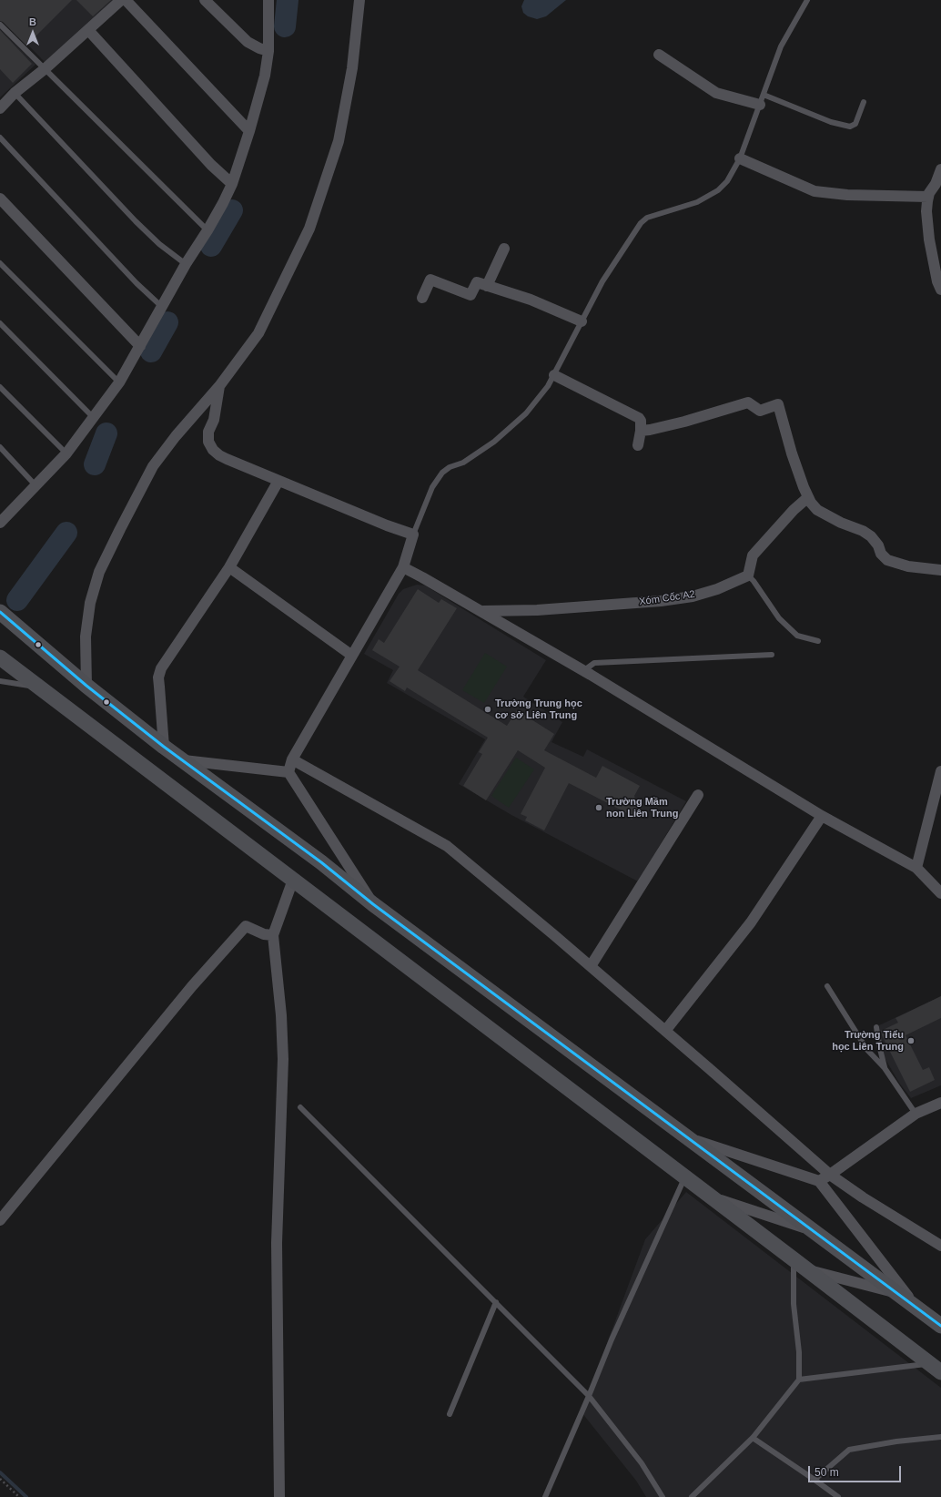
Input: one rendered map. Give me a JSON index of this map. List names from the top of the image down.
{
  "streets": {
    "street": ["Xóm Cốc A2"]
  },
  "places": ["Trường Trung học cơ sở Liên Trung", "Trường Mầm non Liên Trung", "Trường Tiểu học Liên Trung"],
  "scale_bar": "50 m",
  "north": "top"
}
